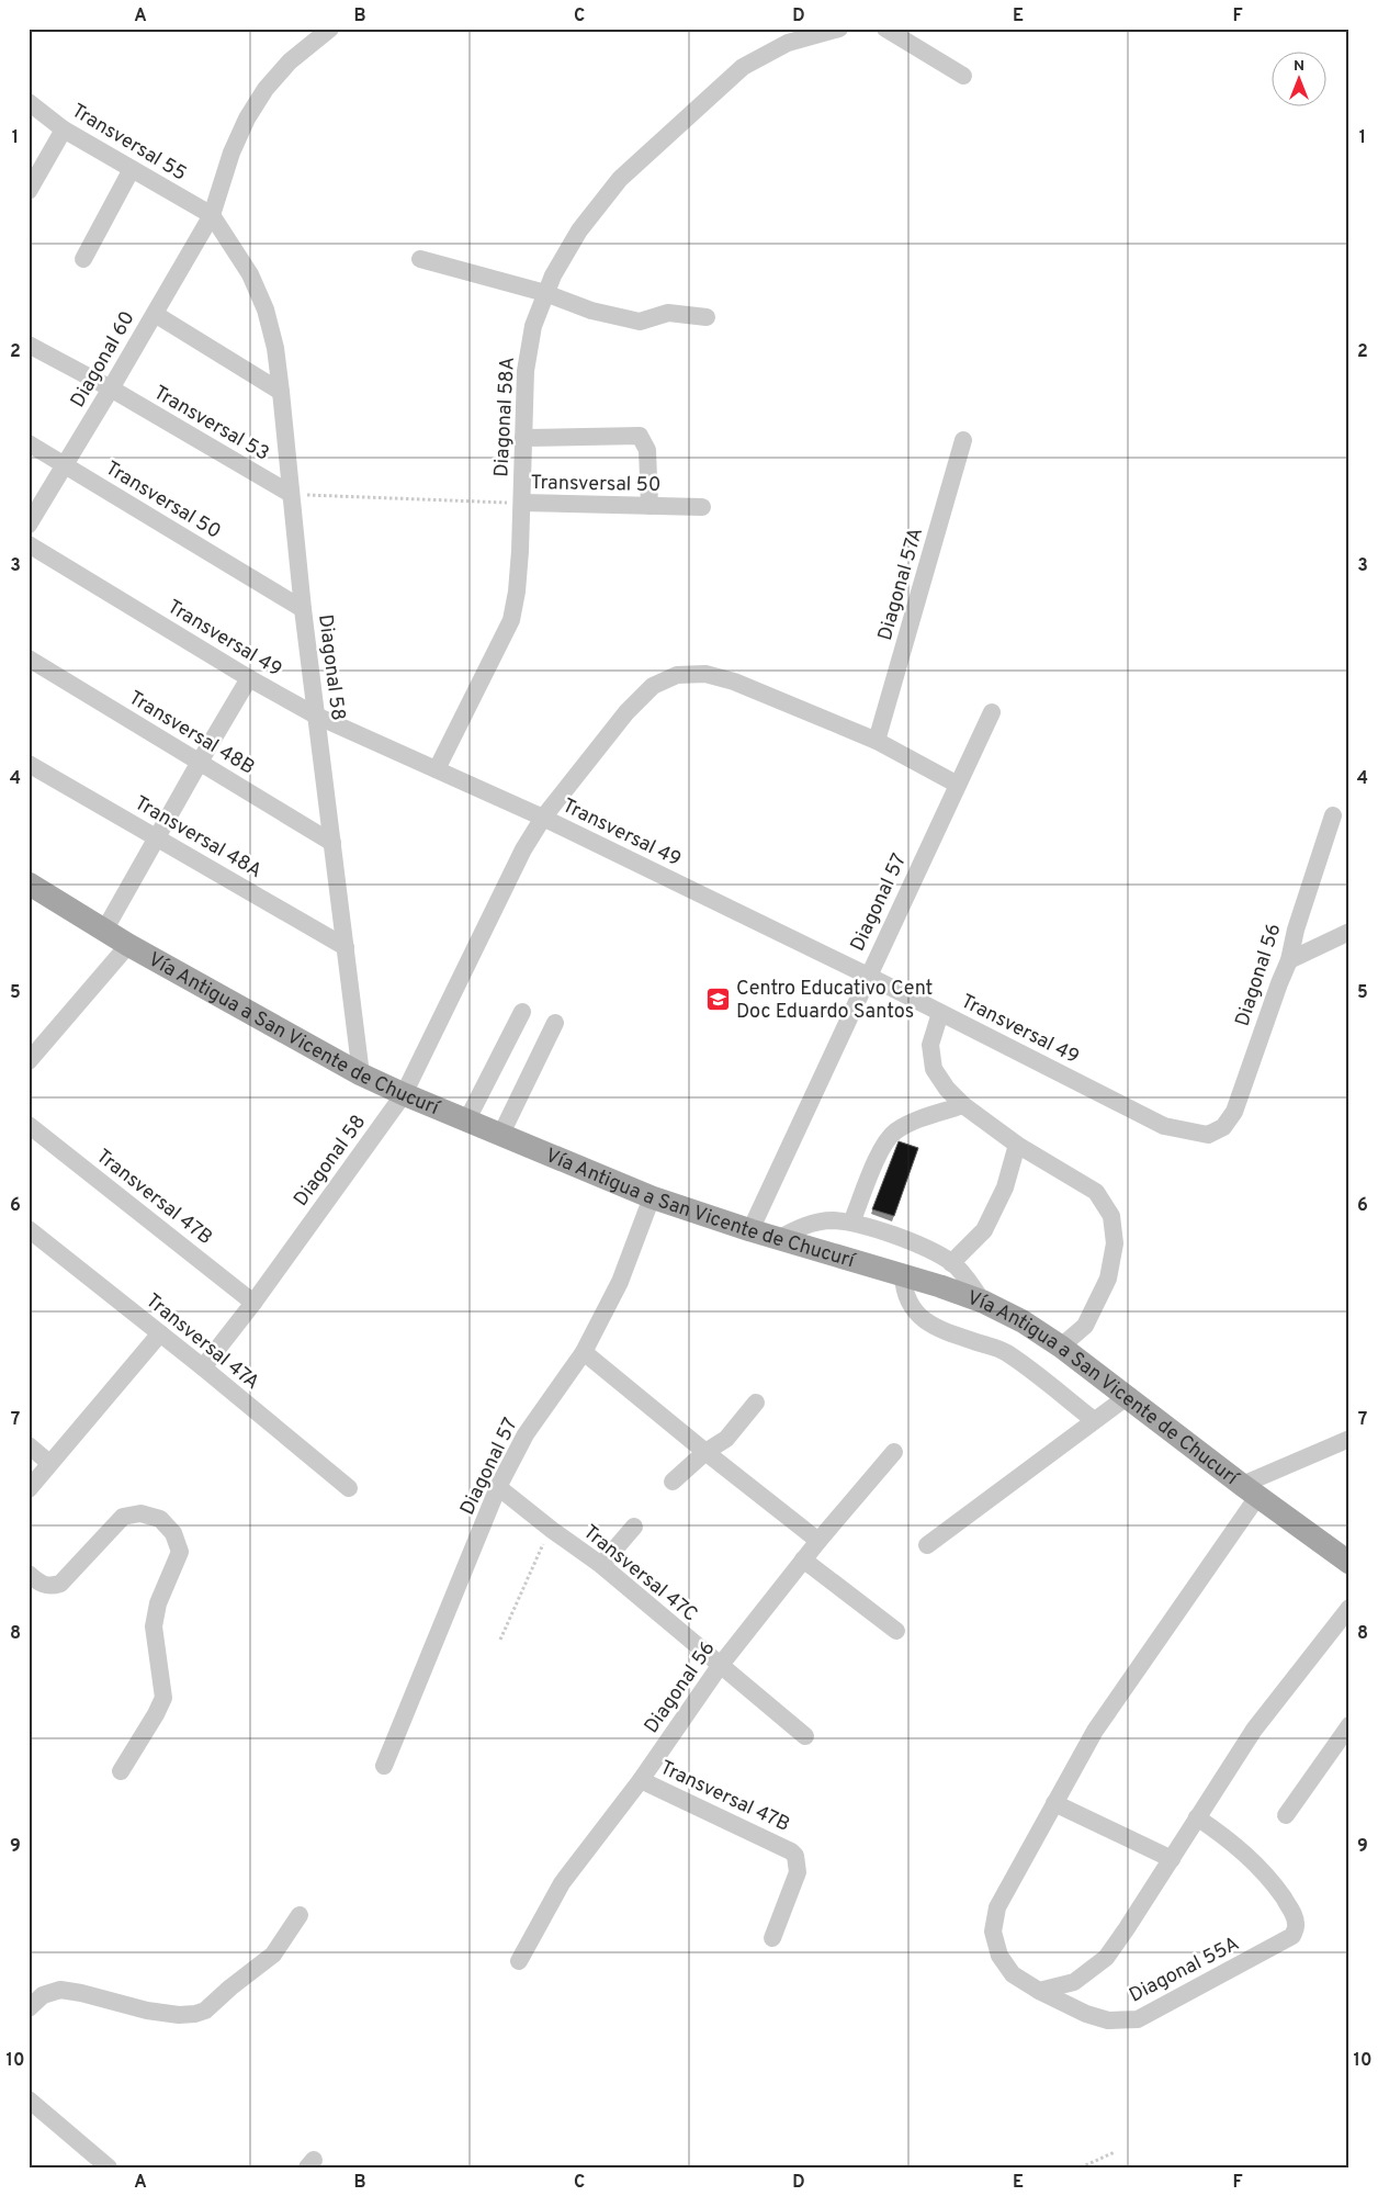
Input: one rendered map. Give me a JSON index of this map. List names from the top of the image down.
{
  "streets": {
    "main road": ["Vía Antigua a San Vicente de Chucurí"],
    "street": [
      "Transversal 55",
      "Diagonal 60",
      "Diagonal 58A",
      "Transversal 53",
      "Transversal 50",
      "Diagonal 57A",
      "Transversal 49",
      "Diagonal 58",
      "Transversal 48B",
      "Transversal 48A",
      "Diagonal 57",
      "Diagonal 56",
      "Transversal 47B",
      "Transversal 47A",
      "Transversal 47C",
      "Diagonal 55A"
    ]
  },
  "crossings": [
    ["Transversal 55", "Diagonal 60"],
    ["Transversal 55", "Diagonal 58"],
    ["Diagonal 60", "Transversal 53"],
    ["Diagonal 60", "Transversal 50"],
    ["Diagonal 60", "Diagonal 58"],
    ["Diagonal 58A", "Transversal 50"],
    ["Diagonal 58A", "Transversal 49"],
    ["Transversal 53", "Transversal 50"],
    ["Transversal 53", "Diagonal 58"],
    ["Transversal 50", "Diagonal 58"],
    ["Diagonal 57A", "Diagonal 58"],
    ["Transversal 49", "Diagonal 58"],
    ["Transversal 49", "Diagonal 57"],
    ["Transversal 49", "Diagonal 56"],
    ["Diagonal 58", "Transversal 48B"],
    ["Diagonal 58", "Transversal 48A"],
    ["Diagonal 58", "Vía Antigua a San Vicente de Chucurí"],
    ["Diagonal 58", "Transversal 47B"],
    ["Diagonal 58", "Transversal 47A"],
    ["Diagonal 57", "Vía Antigua a San Vicente de Chucurí"],
    ["Diagonal 57", "Transversal 47C"],
    ["Diagonal 56", "Transversal 47B"],
    ["Diagonal 56", "Transversal 47C"]
  ],
  "places": {
    "school or university": ["Centro Educativo Cent Doc Eduardo Santos"]
  },
  "north": "top",
  "grid": {
    "columns": [
      "A",
      "B",
      "C",
      "D",
      "E",
      "F"
    ],
    "rows": [
      "1",
      "2",
      "3",
      "4",
      "5",
      "6",
      "7",
      "8",
      "9",
      "10"
    ]
  }
}
